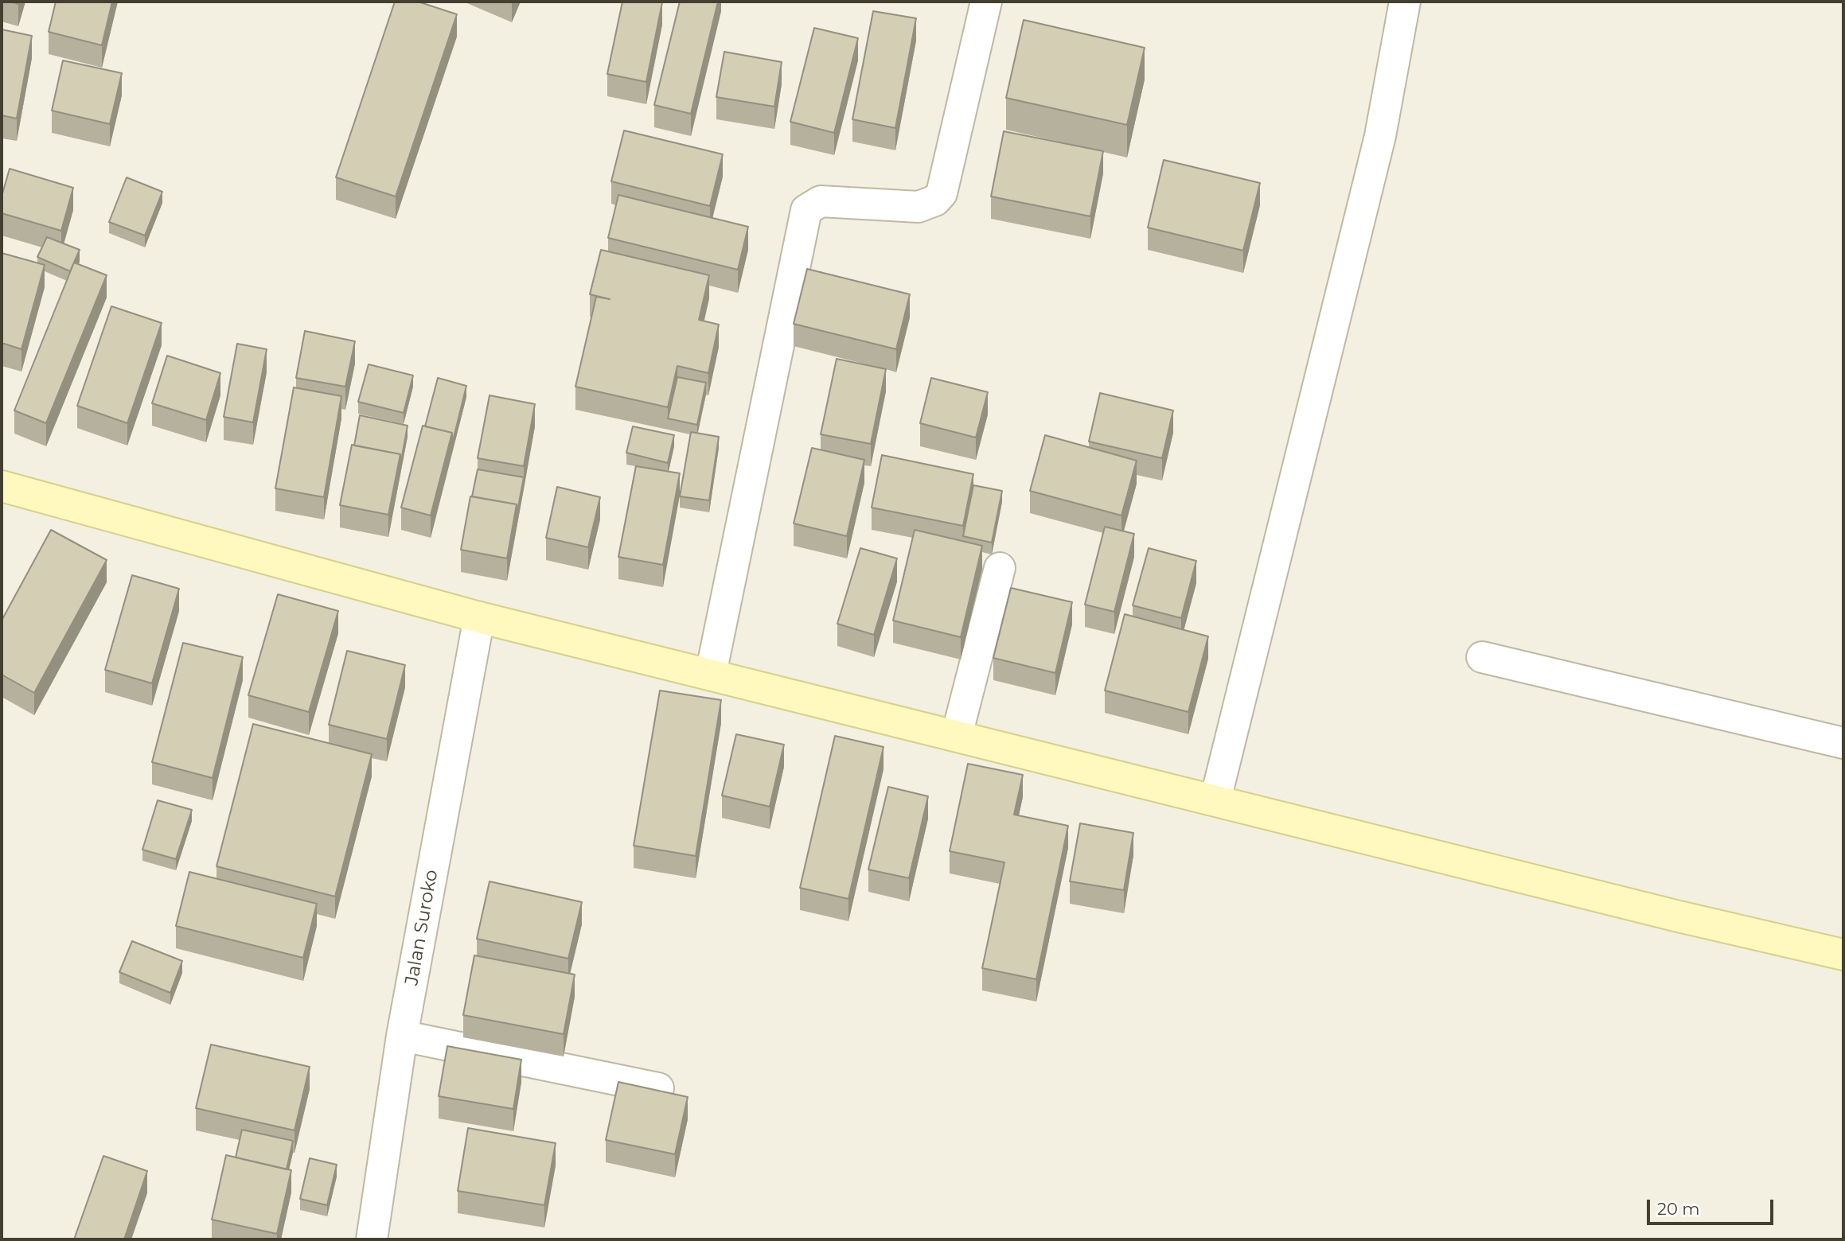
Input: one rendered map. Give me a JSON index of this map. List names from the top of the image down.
{
  "streets": {
    "street": ["Jalan Suroko"]
  },
  "scale_bar": "20 m"
}
